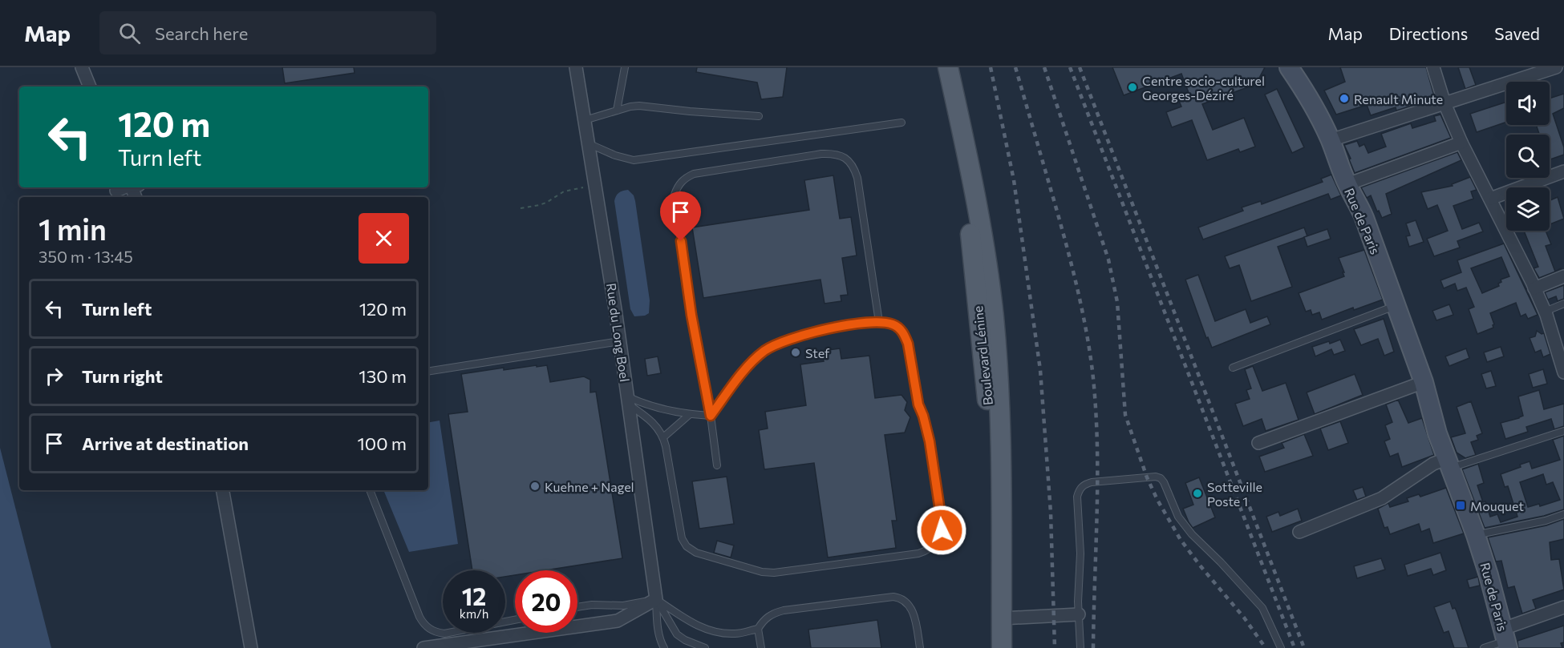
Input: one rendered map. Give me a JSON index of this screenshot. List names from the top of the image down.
{
  "streets": {
    "main road": ["Boulevard Lénine"],
    "street": ["Rue de Paris", "Rue du Long Boel"]
  },
  "places": {
    "other": [
      "Centre socio-culturel Georges-Déziré",
      "Renault Minute",
      "Stef",
      "Kuehne + Nagel",
      "Sotteville Poste 1"
    ],
    "transit": ["Mouquet"]
  },
  "page": {
    "header": "Map",
    "search": "Search here",
    "nav": ["Map", "Directions", "Saved"],
    "turn": ["120 m", "Turn left"],
    "heading": ["1 min", "350 m · 13:45"],
    "list": [
      {
        "name": "Turn left",
        "value": "120 m"
      },
      {
        "name": "Turn right",
        "value": "130 m"
      },
      {
        "name": "Arrive at destination",
        "value": "100 m"
      }
    ],
    "speed": "12 km/h",
    "limit": "20"
  }
}
